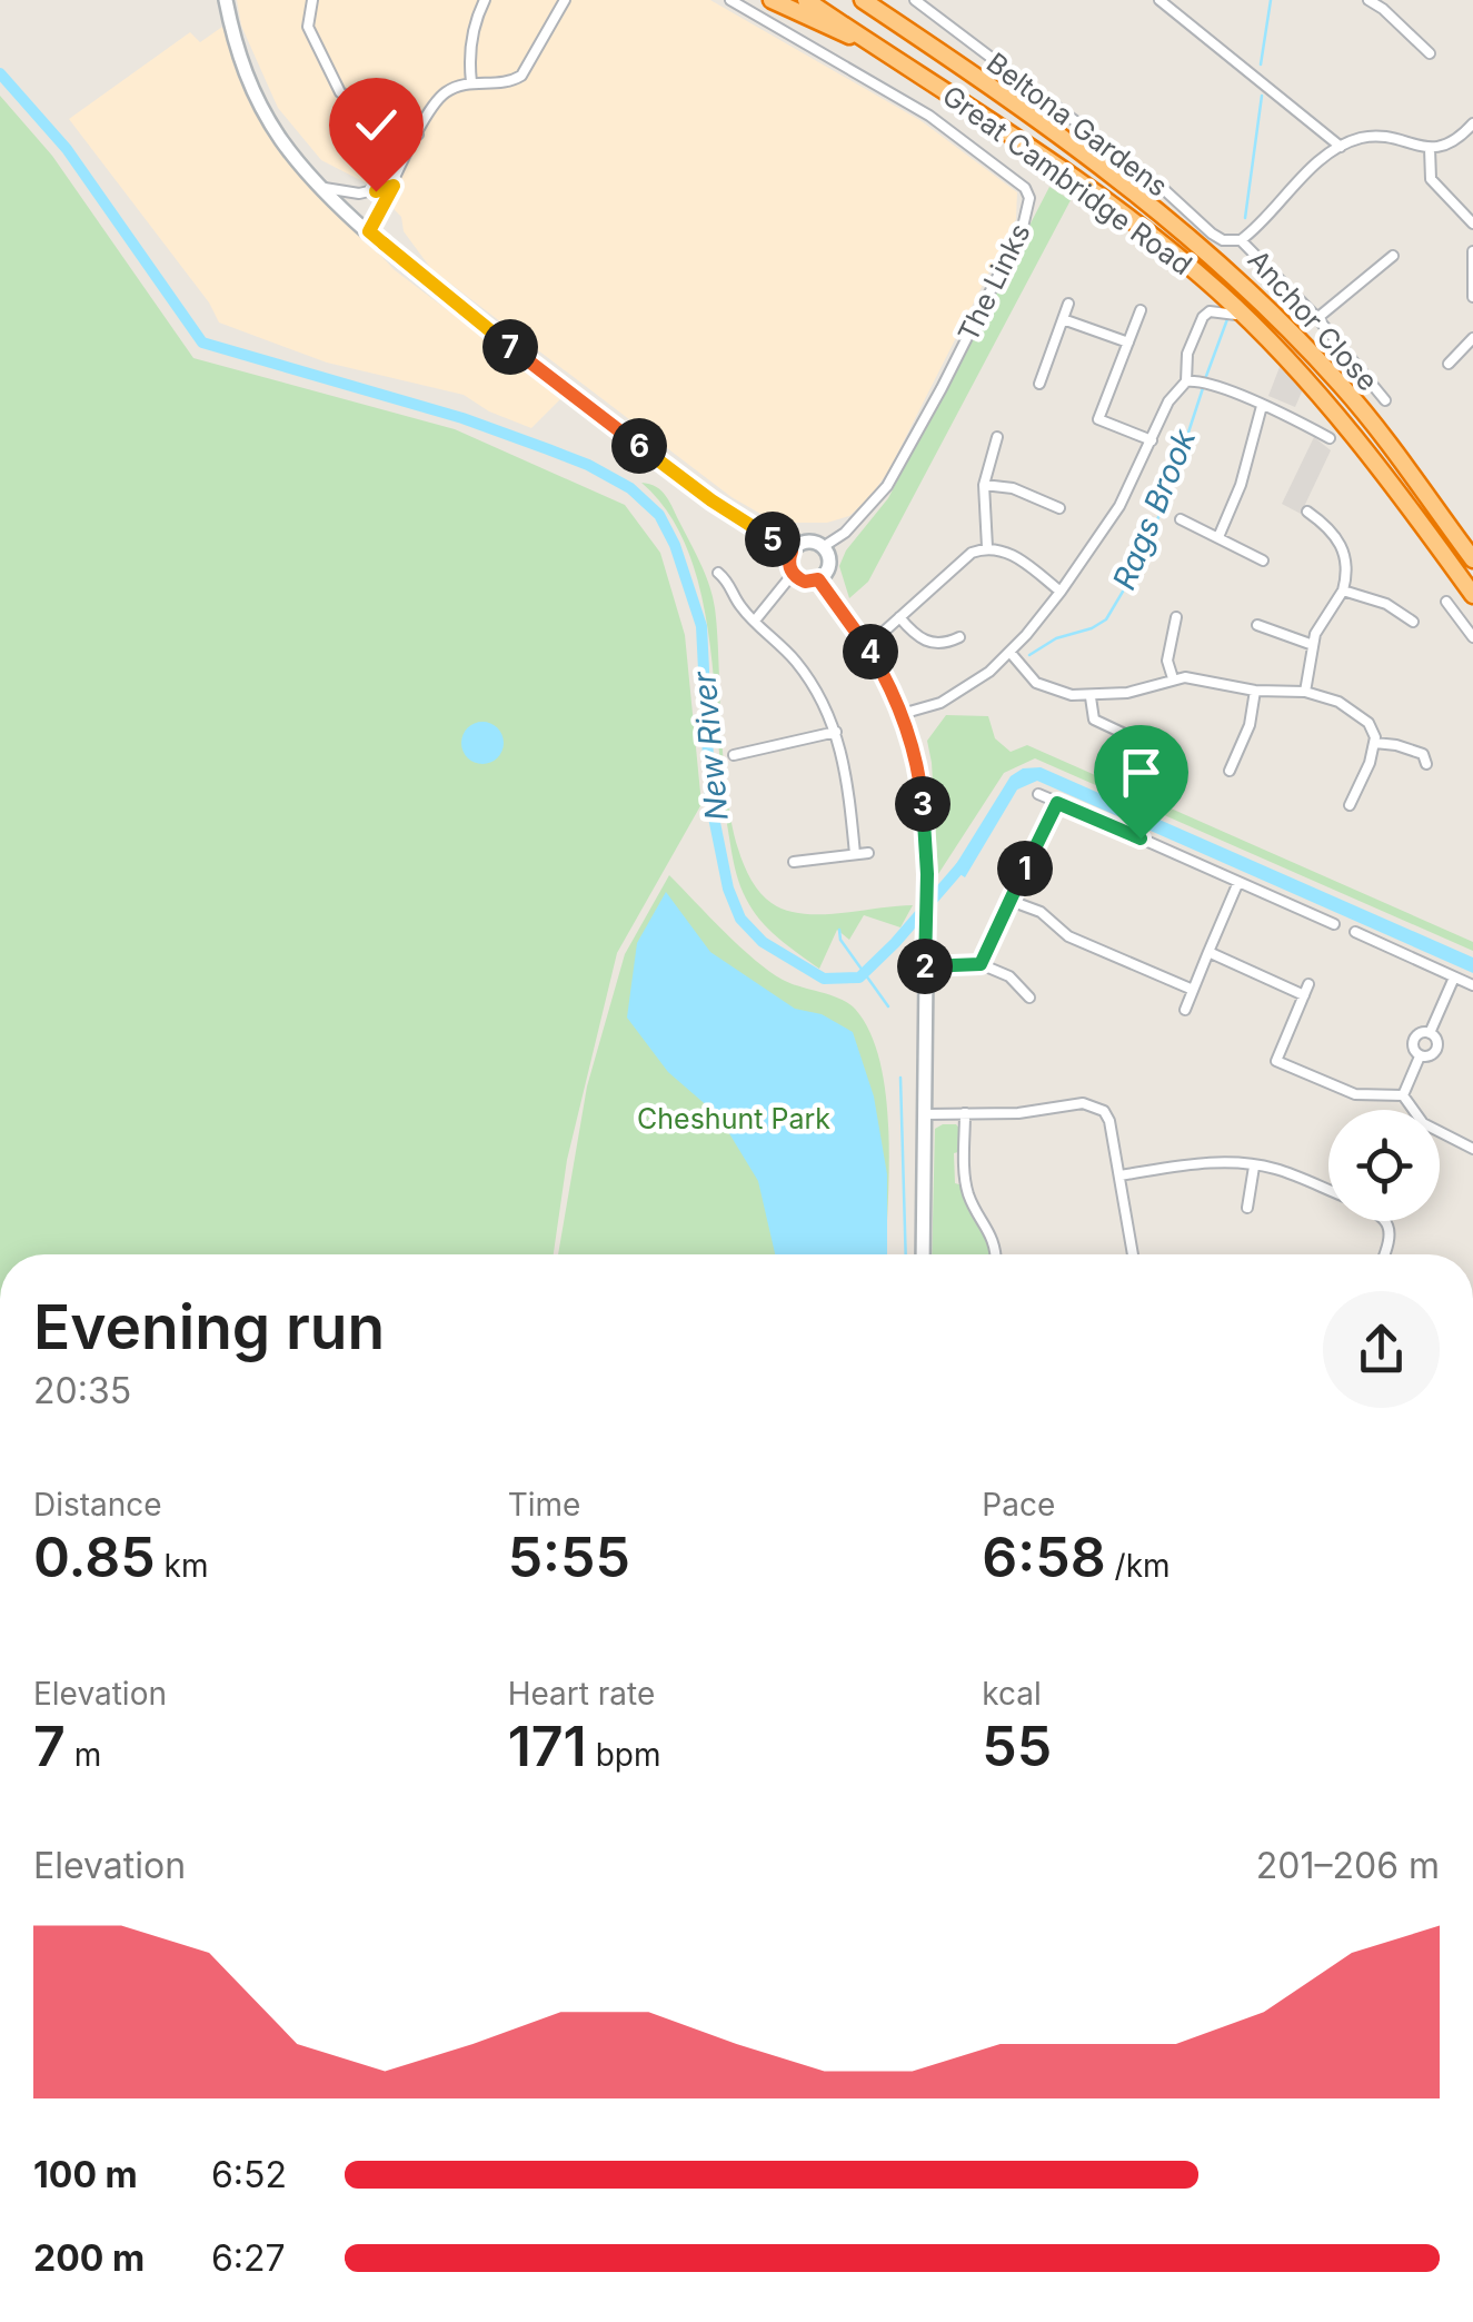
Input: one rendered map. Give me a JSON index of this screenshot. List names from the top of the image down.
{
  "streets": {
    "highway": ["Great Cambridge Road"],
    "street": ["Beltona Gardens", "The Links", "Anchor Close"]
  },
  "crossings": [
    ["Beltona Gardens", "Anchor Close"]
  ],
  "water": ["Rags Brook", "New River"],
  "parks": ["Cheshunt Park"],
  "page": {
    "pins": [
      "7",
      "6",
      "5",
      "4",
      "3",
      "1",
      "2"
    ],
    "heading": ["Evening run", "20:35"],
    "stats": [
      ["Distance", "0.85 km"],
      ["Time", "5:55"],
      ["Pace", "6:58 /km"],
      ["Elevation", "7 m"],
      ["Heart rate", "171 bpm"],
      ["kcal", "55"]
    ],
    "chart": ["Elevation", "201–206 m"],
    "list": [
      {
        "name": "100 m",
        "note": "6:52"
      },
      {
        "name": "200 m",
        "note": "6:27"
      }
    ]
  }
}
